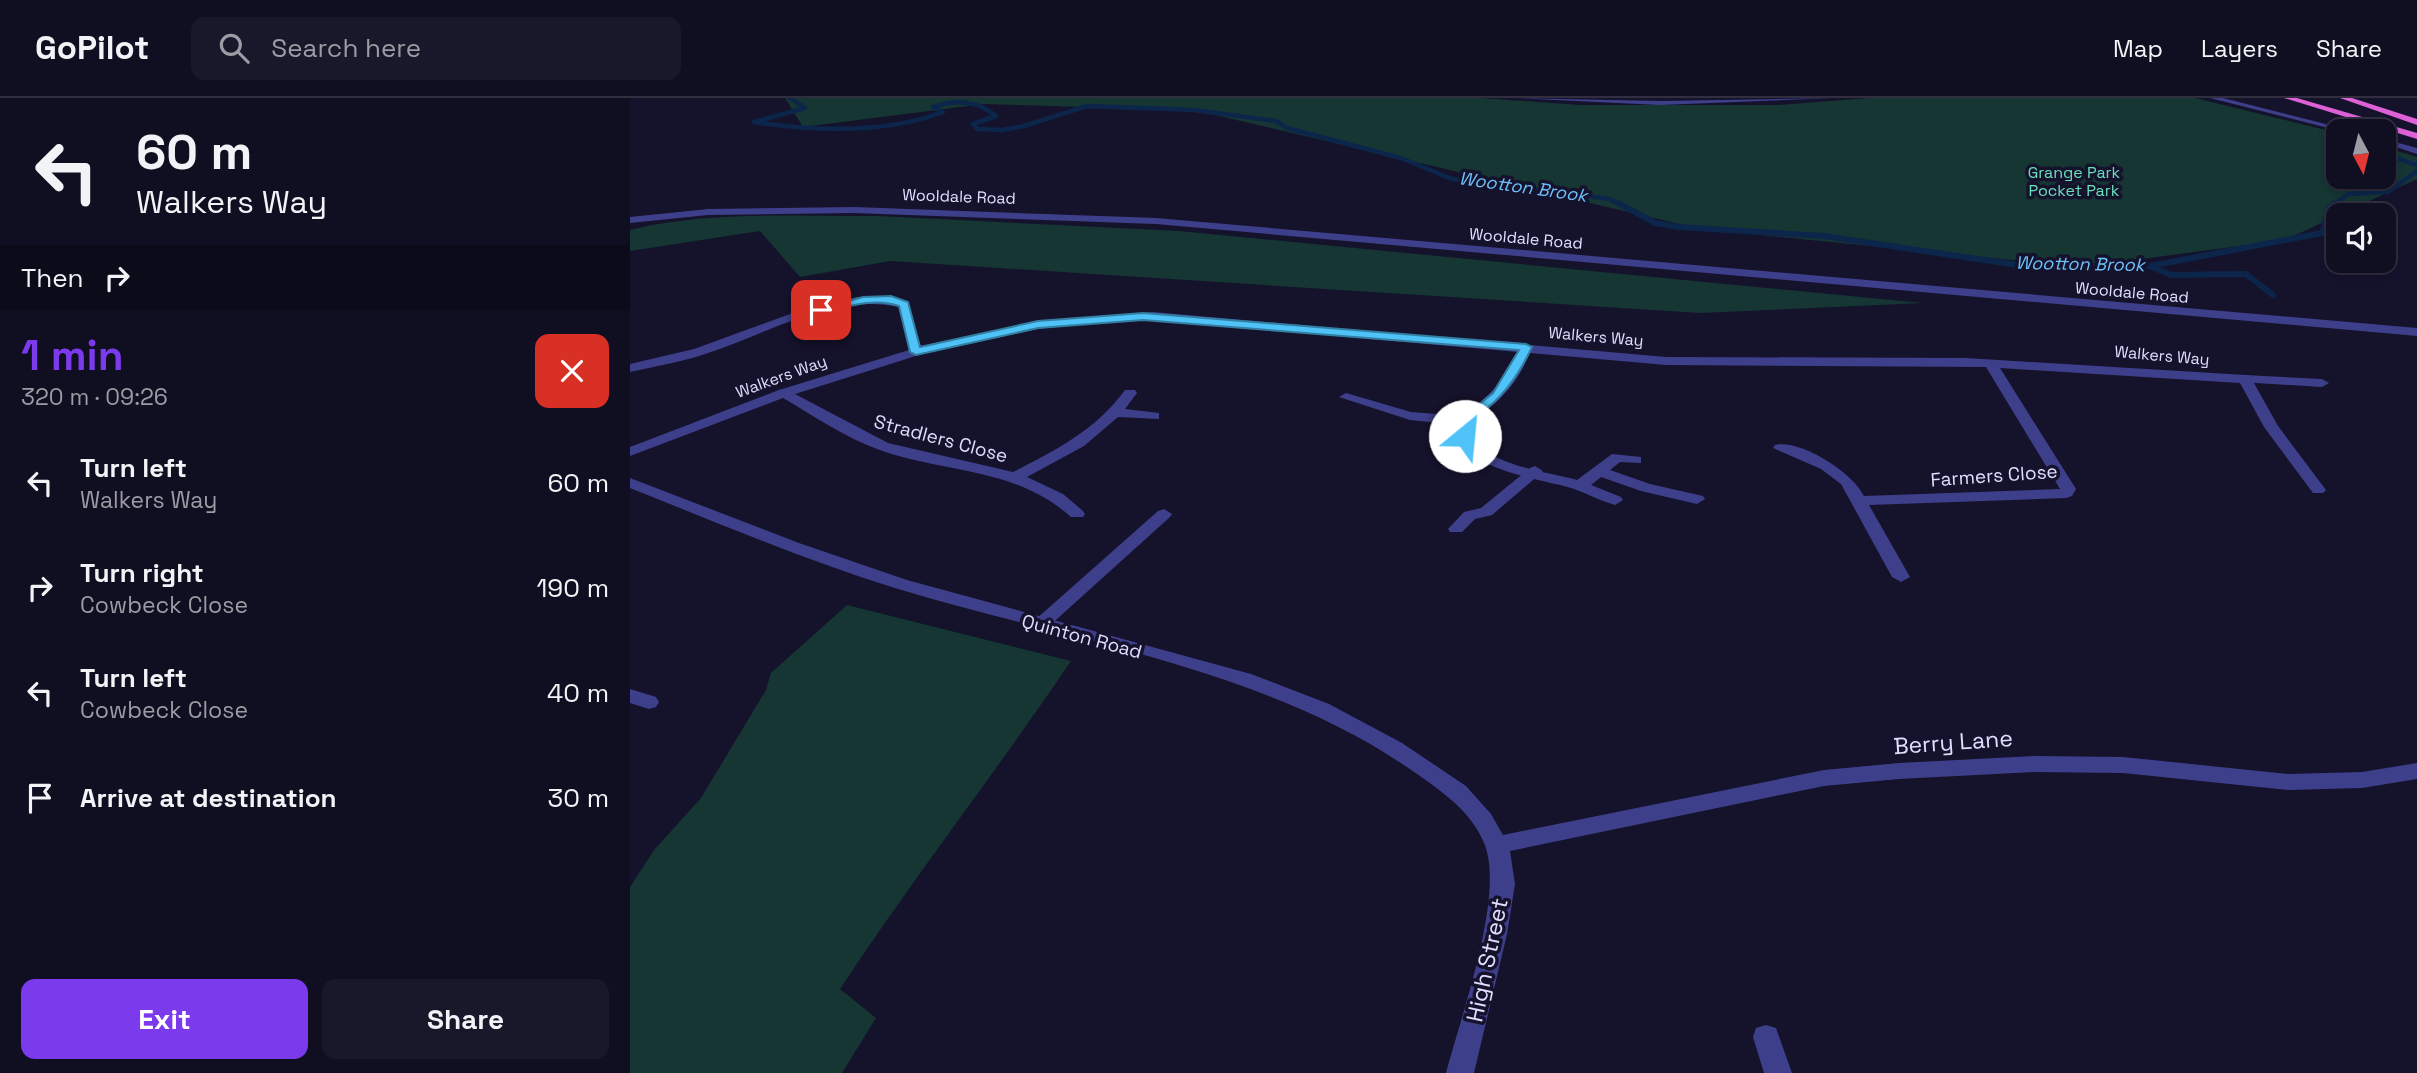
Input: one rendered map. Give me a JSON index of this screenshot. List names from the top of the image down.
{
  "streets": {
    "street": [
      "Wooldale Road",
      "Walkers Way",
      "Stradlers Close",
      "Farmers Close",
      "Quinton Road",
      "Berry Lane",
      "High Street"
    ]
  },
  "crossings": [
    ["Walkers Way", "Stradlers Close"],
    ["Walkers Way", "Farmers Close"],
    ["Quinton Road", "Berry Lane"],
    ["Quinton Road", "High Street"],
    ["Berry Lane", "High Street"]
  ],
  "water": ["Wootton Brook"],
  "parks": ["Grange Park Pocket Park"],
  "north": "bottom",
  "page": {
    "header": "GoPilot",
    "search": "Search here",
    "nav": ["Map", "Layers", "Share"],
    "turn": ["60 m", "Walkers Way"],
    "then": "Then",
    "heading": ["1 min", "320 m · 09:26"],
    "list": [
      {
        "name": "Turn left",
        "note": "Walkers Way",
        "value": "60 m"
      },
      {
        "name": "Turn right",
        "note": "Cowbeck Close",
        "value": "190 m"
      },
      {
        "name": "Turn left",
        "note": "Cowbeck Close",
        "value": "40 m"
      },
      {
        "name": "Arrive at destination",
        "value": "30 m"
      }
    ],
    "buttons": ["Exit", "Share"]
  }
}
